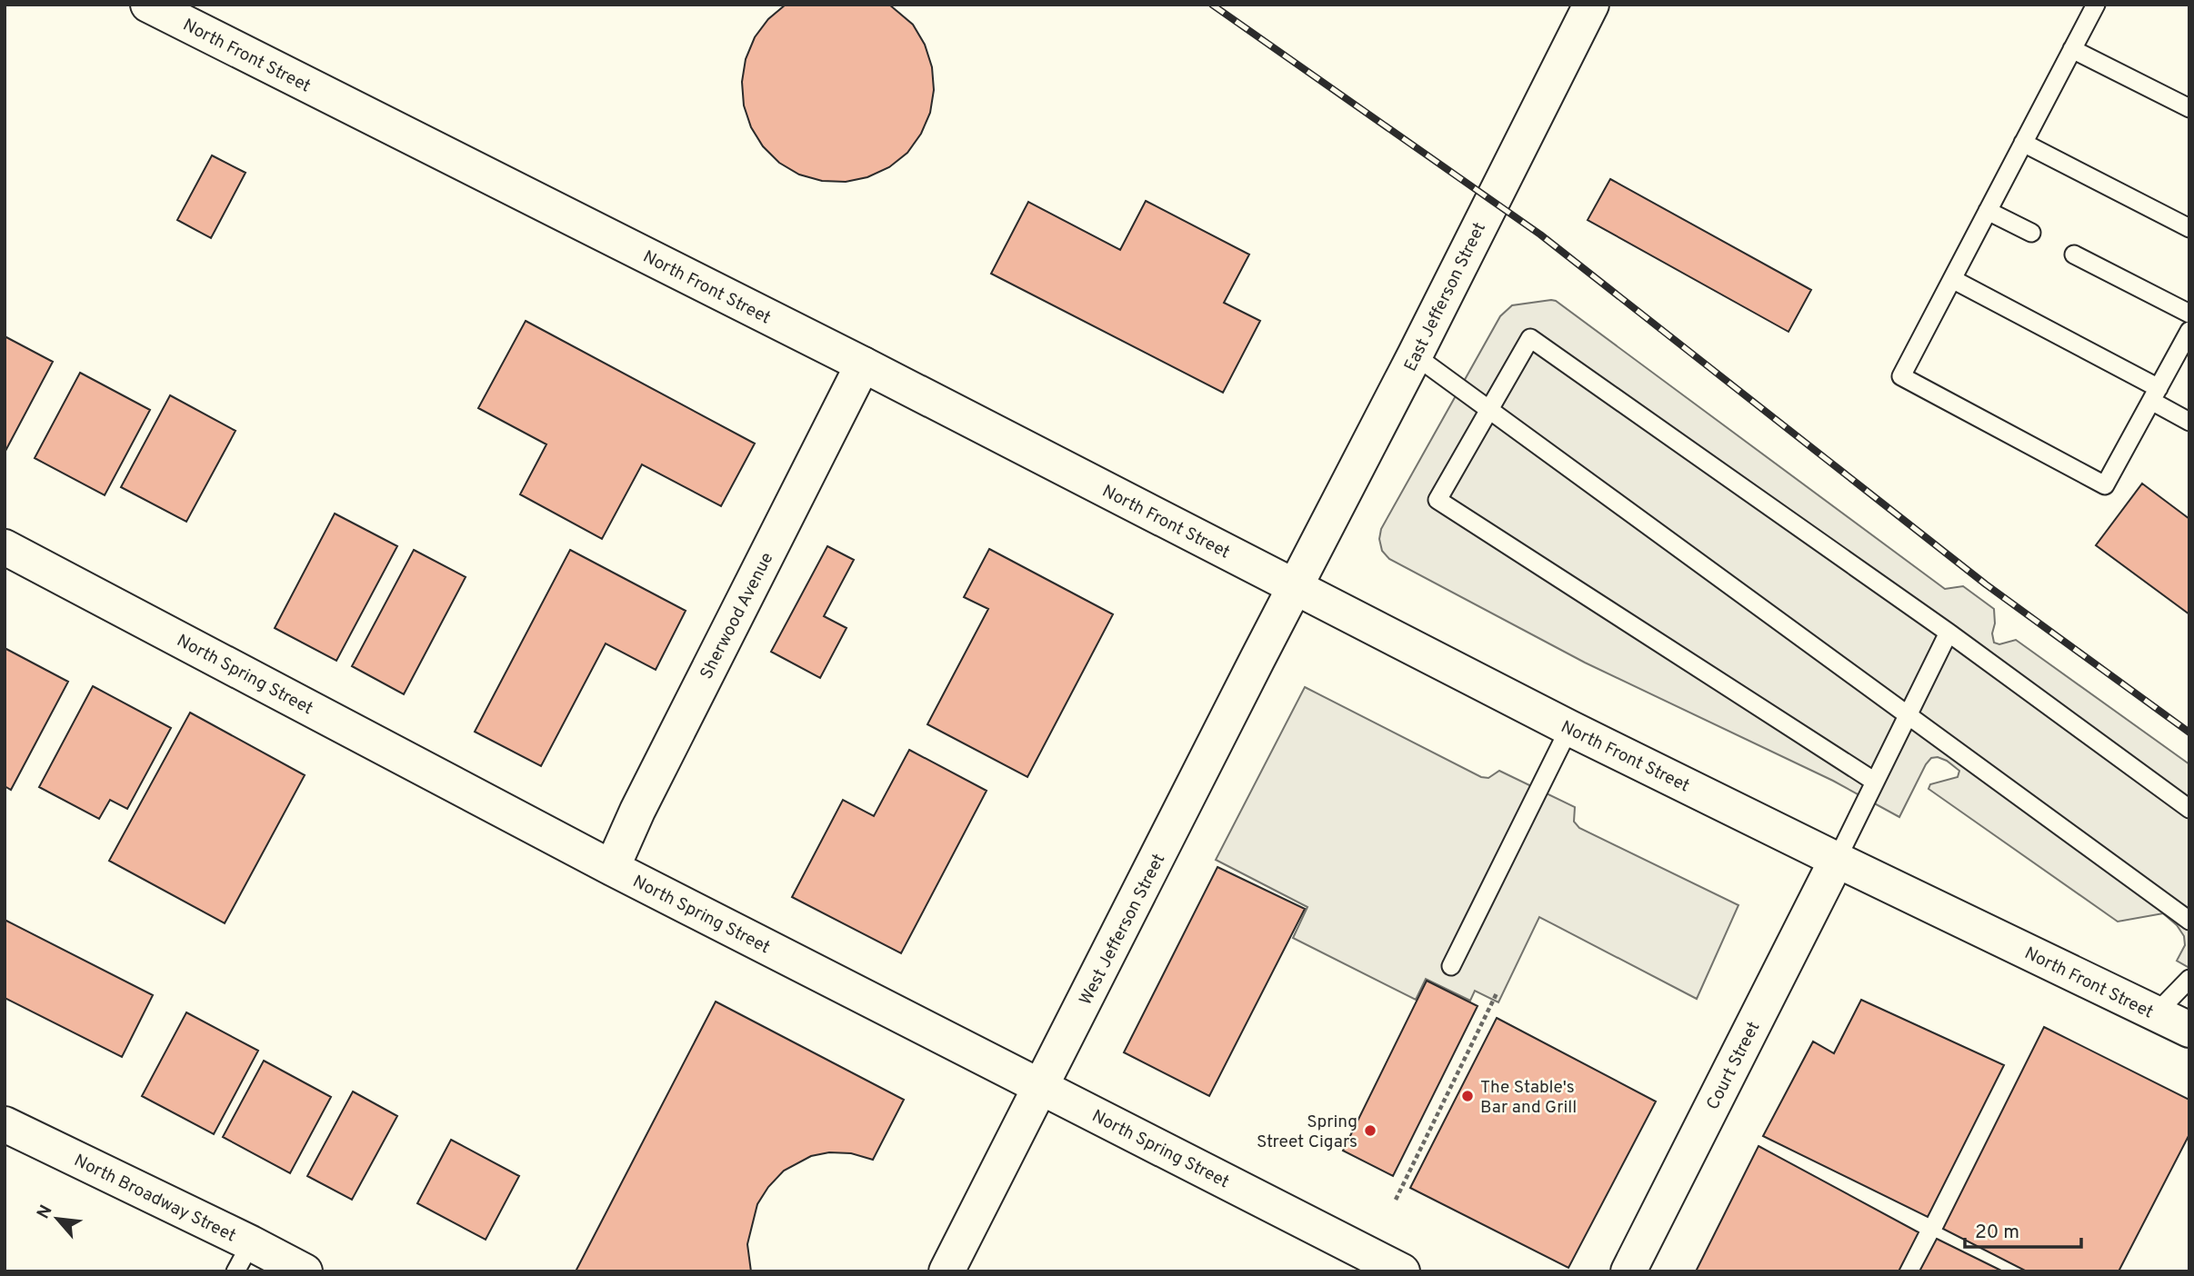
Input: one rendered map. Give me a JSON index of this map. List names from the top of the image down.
{
  "streets": {
    "street": [
      "North Front Street",
      "East Jefferson Street",
      "Sherwood Avenue",
      "North Spring Street",
      "West Jefferson Street",
      "Court Street",
      "North Broadway Street"
    ]
  },
  "crossings": [
    ["North Front Street", "East Jefferson Street"],
    ["North Front Street", "Sherwood Avenue"],
    ["North Front Street", "West Jefferson Street"],
    ["North Front Street", "Court Street"],
    ["East Jefferson Street", "West Jefferson Street"],
    ["Sherwood Avenue", "North Spring Street"],
    ["North Spring Street", "West Jefferson Street"]
  ],
  "places": ["The Stable's Bar and Grill", "Spring Street Cigars"],
  "scale_bar": "20 m",
  "north": "top left"
}
